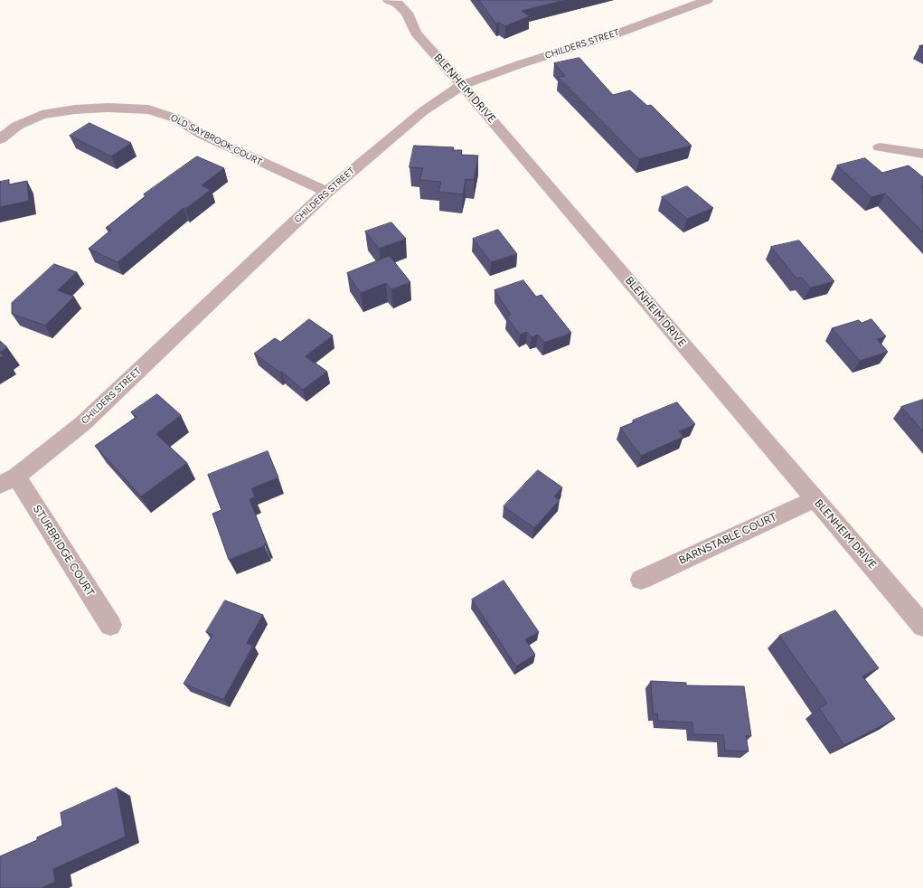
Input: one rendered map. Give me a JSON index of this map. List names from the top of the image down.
{
  "streets": {
    "street": [
      "CHILDERS STREET",
      "BLENHEIM DRIVE",
      "OLD SAYBROOK COURT",
      "BARNSTABLE COURT",
      "STURBRIDGE COURT"
    ]
  },
  "crossings": [
    ["CHILDERS STREET", "BLENHEIM DRIVE"],
    ["CHILDERS STREET", "OLD SAYBROOK COURT"],
    ["CHILDERS STREET", "STURBRIDGE COURT"],
    ["BLENHEIM DRIVE", "BARNSTABLE COURT"]
  ]
}
